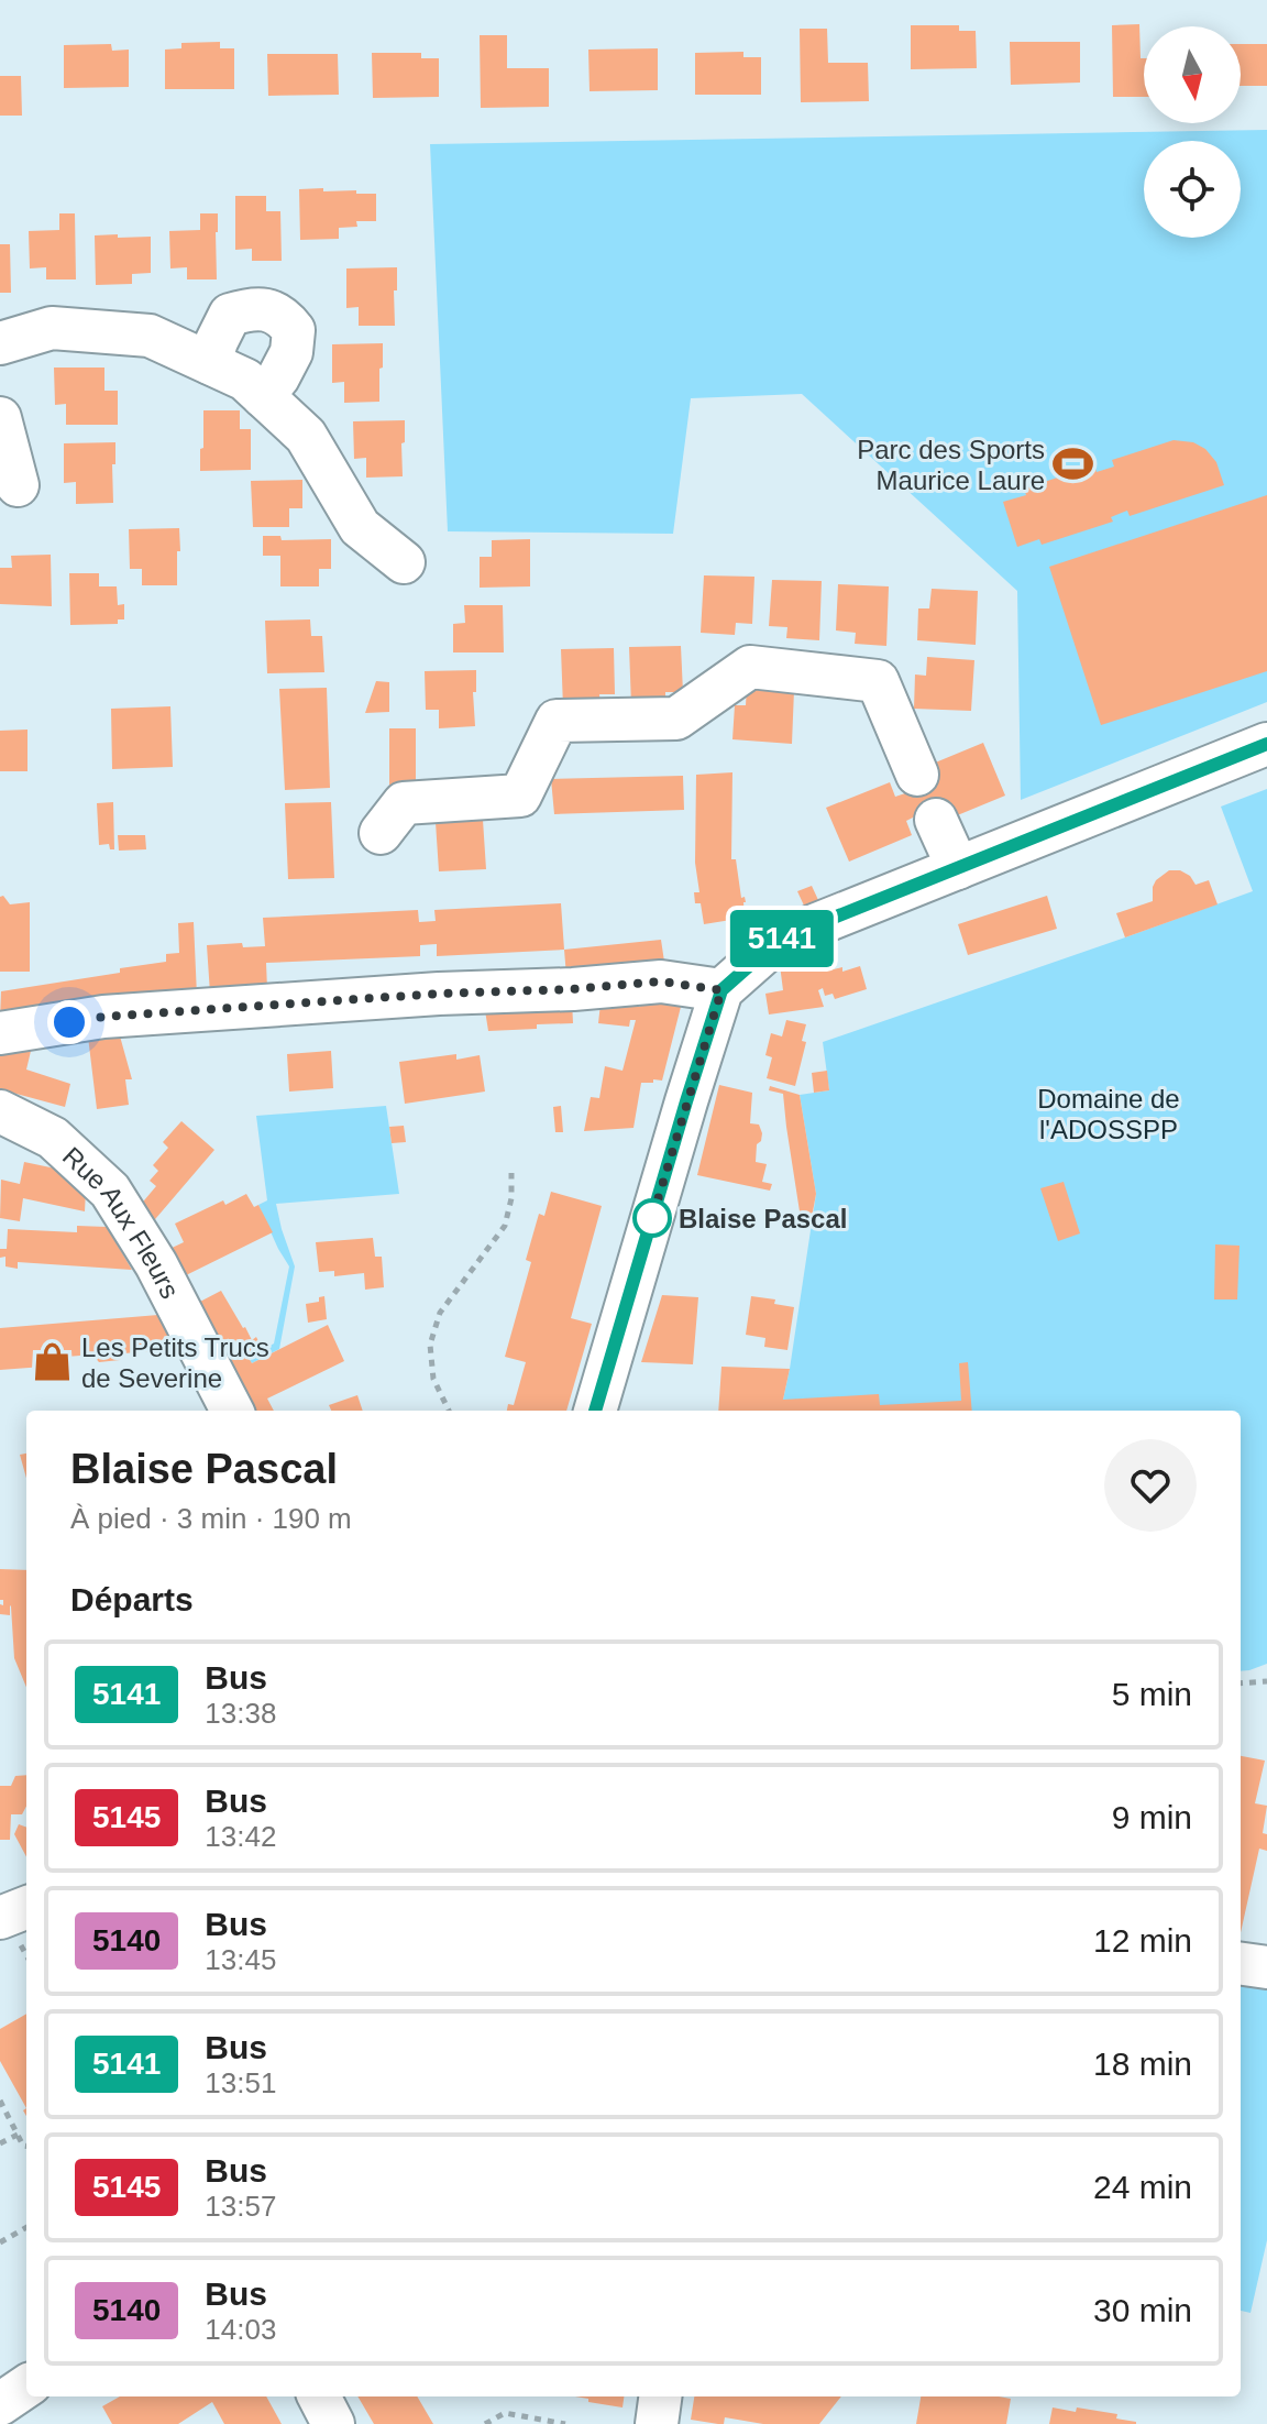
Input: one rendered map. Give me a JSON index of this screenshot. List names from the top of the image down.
{
  "streets": {
    "street": ["Rue Aux Fleurs"]
  },
  "parks": ["Domaine de l'ADOSSPP"],
  "places": {
    "sports": ["Parc des Sports Maurice Laure"],
    "other": ["Blaise Pascal"],
    "shop": ["Les Petits Trucs de Severine"]
  },
  "lines": ["bus line 5141"],
  "north": "bottom",
  "page": {
    "on_map": "5141",
    "heading": [
      ["Blaise Pascal", "À pied · 3 min · 190 m"],
      "Départs"
    ],
    "list": [
      {
        "mark": "5141",
        "name": "Bus",
        "note": "13:38",
        "value": "5 min"
      },
      {
        "mark": "5145",
        "name": "Bus",
        "note": "13:42",
        "value": "9 min"
      },
      {
        "mark": "5140",
        "name": "Bus",
        "note": "13:45",
        "value": "12 min"
      },
      {
        "mark": "5141",
        "name": "Bus",
        "note": "13:51",
        "value": "18 min"
      },
      {
        "mark": "5145",
        "name": "Bus",
        "note": "13:57",
        "value": "24 min"
      },
      {
        "mark": "5140",
        "name": "Bus",
        "note": "14:03",
        "value": "30 min"
      }
    ]
  }
}
